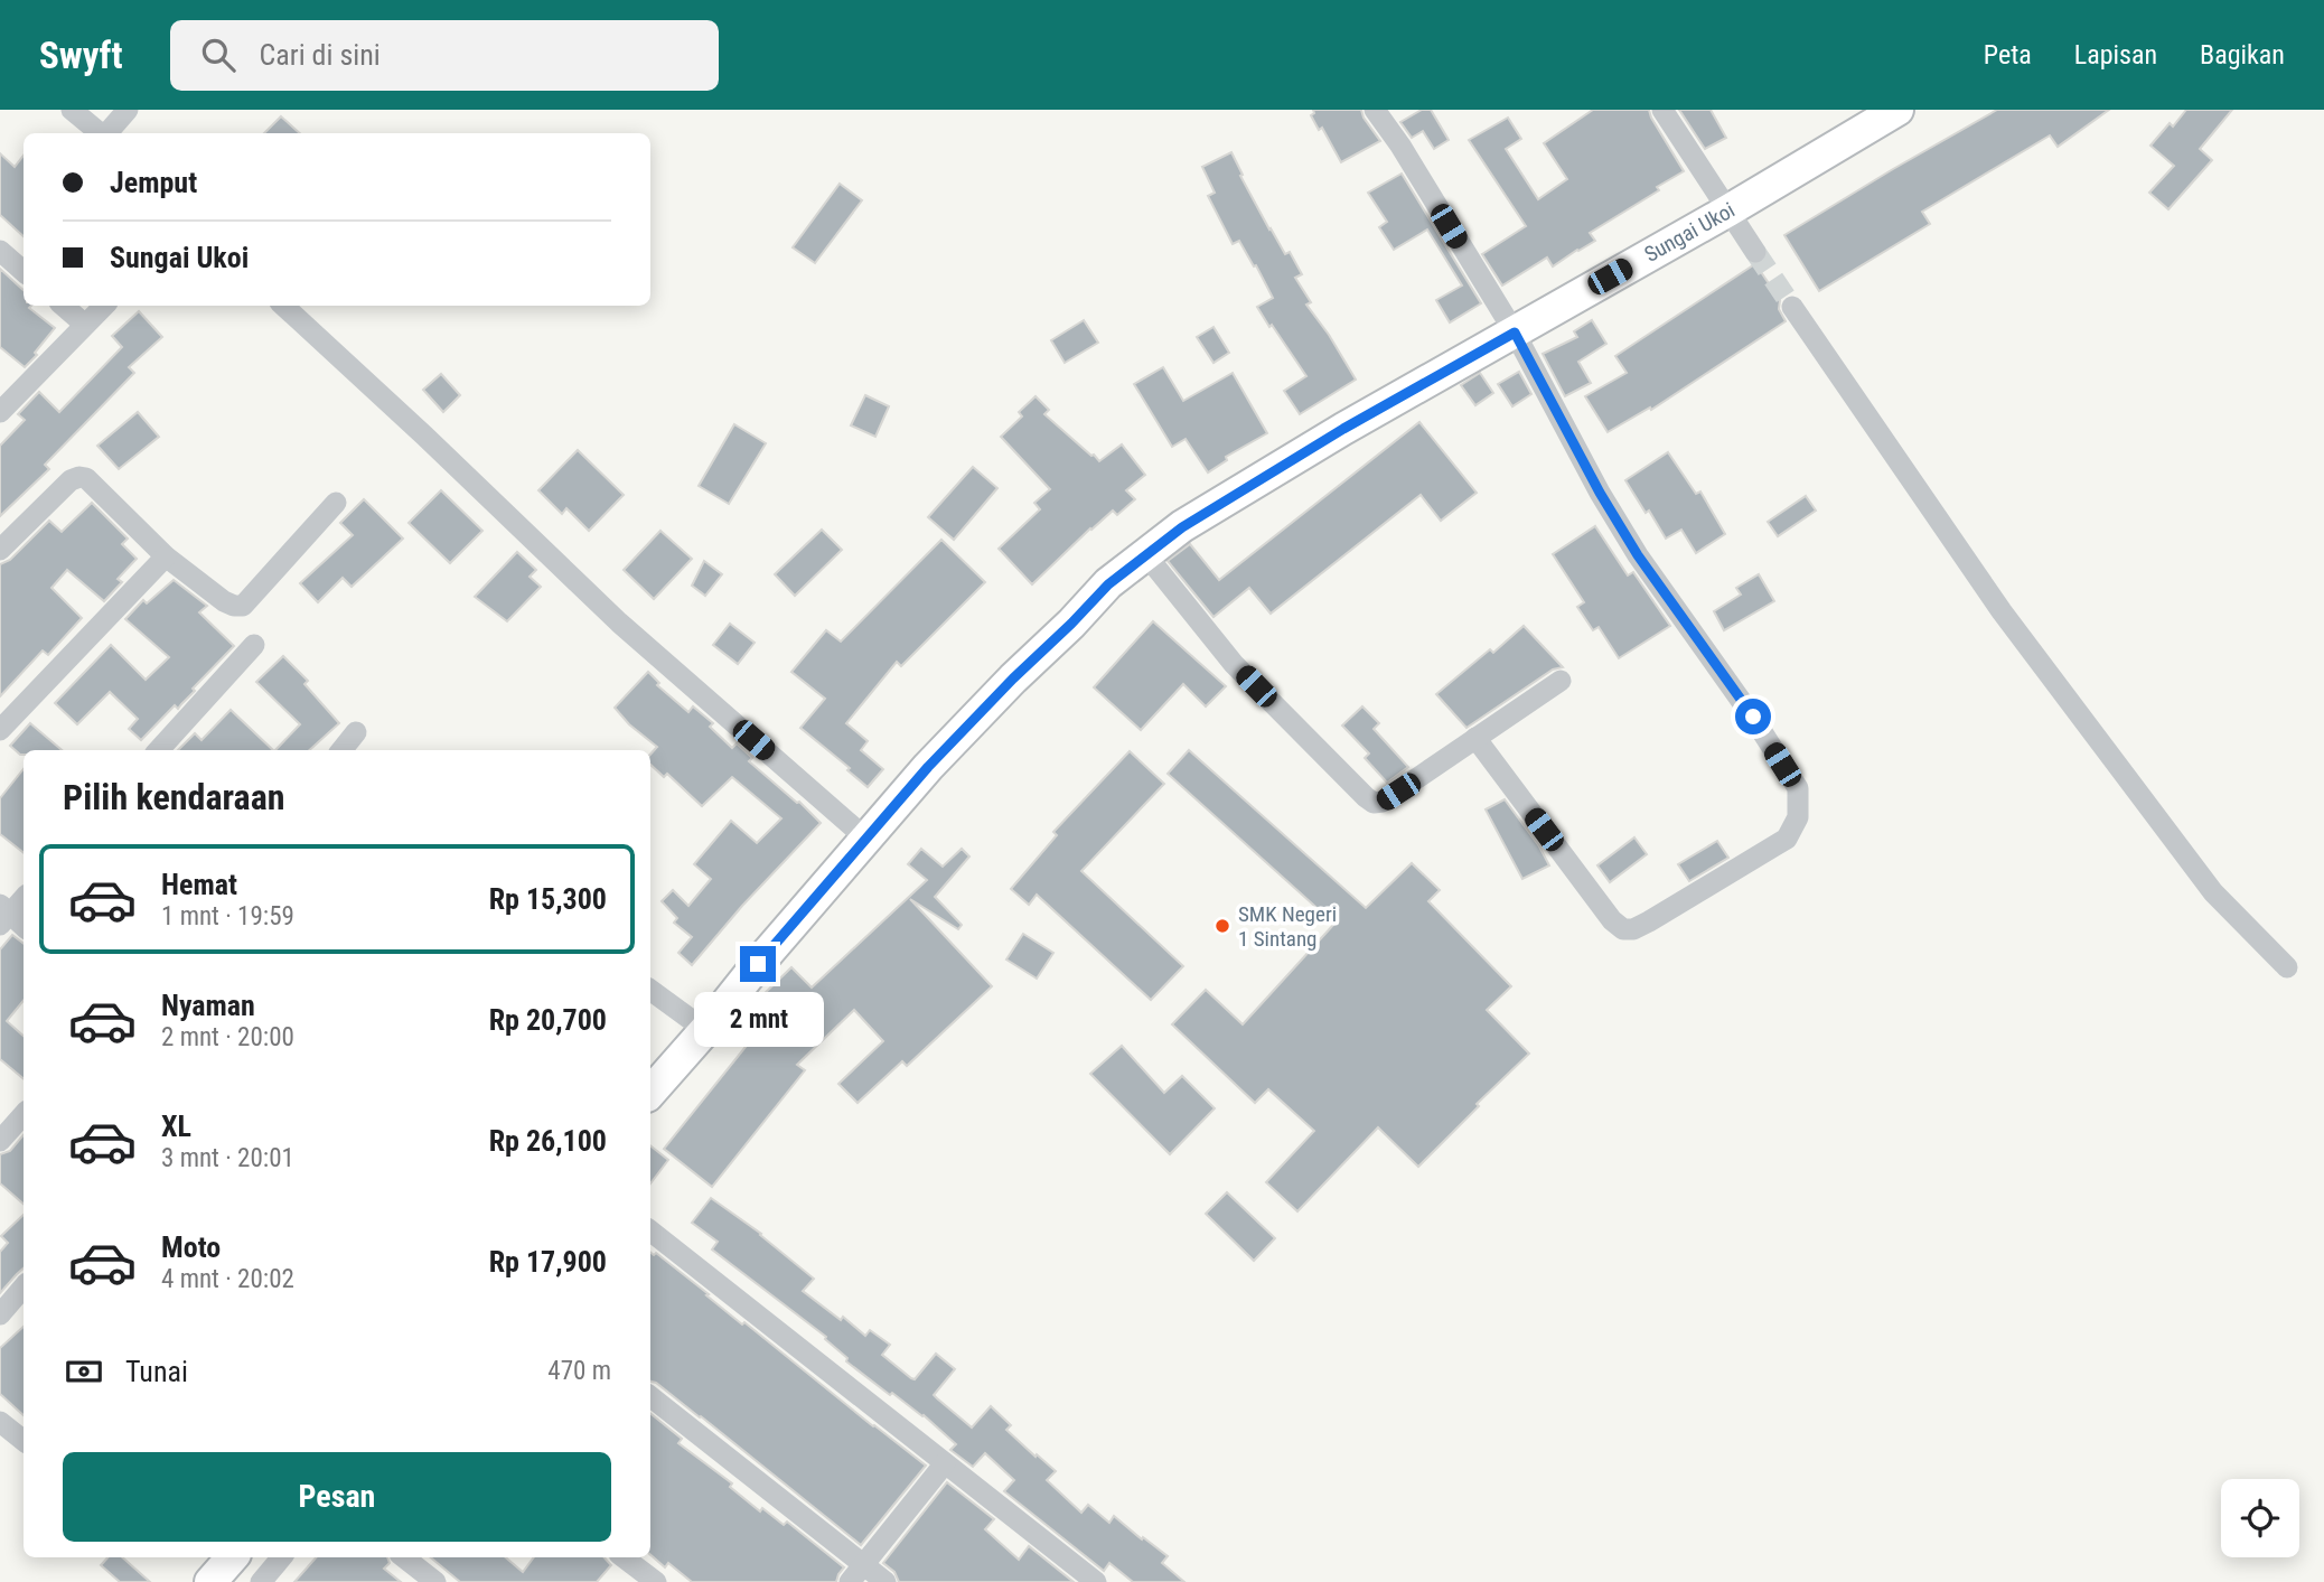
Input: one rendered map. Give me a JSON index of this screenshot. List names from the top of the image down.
{
  "streets": {
    "highway": ["Sungai Ukoi"]
  },
  "places": ["SMK Negeri 1 Sintang"],
  "page": {
    "header": "Swyft",
    "search": "Cari di sini",
    "nav": ["Peta", "Lapisan", "Bagikan"],
    "banner": ["Jemput", "Sungai Ukoi"],
    "heading": "Pilih kendaraan",
    "list": [
      {
        "name": "Hemat",
        "note": "1 mnt · 19:59",
        "value": "Rp 15,300"
      },
      {
        "name": "Nyaman",
        "note": "2 mnt · 20:00",
        "value": "Rp 20,700"
      },
      {
        "name": "XL",
        "note": "3 mnt · 20:01",
        "value": "Rp 26,100"
      },
      {
        "name": "Moto",
        "note": "4 mnt · 20:02",
        "value": "Rp 17,900"
      }
    ],
    "bubble": "2 mnt",
    "pay": ["Tunai", "470 m"],
    "buttons": "Pesan"
  }
}
